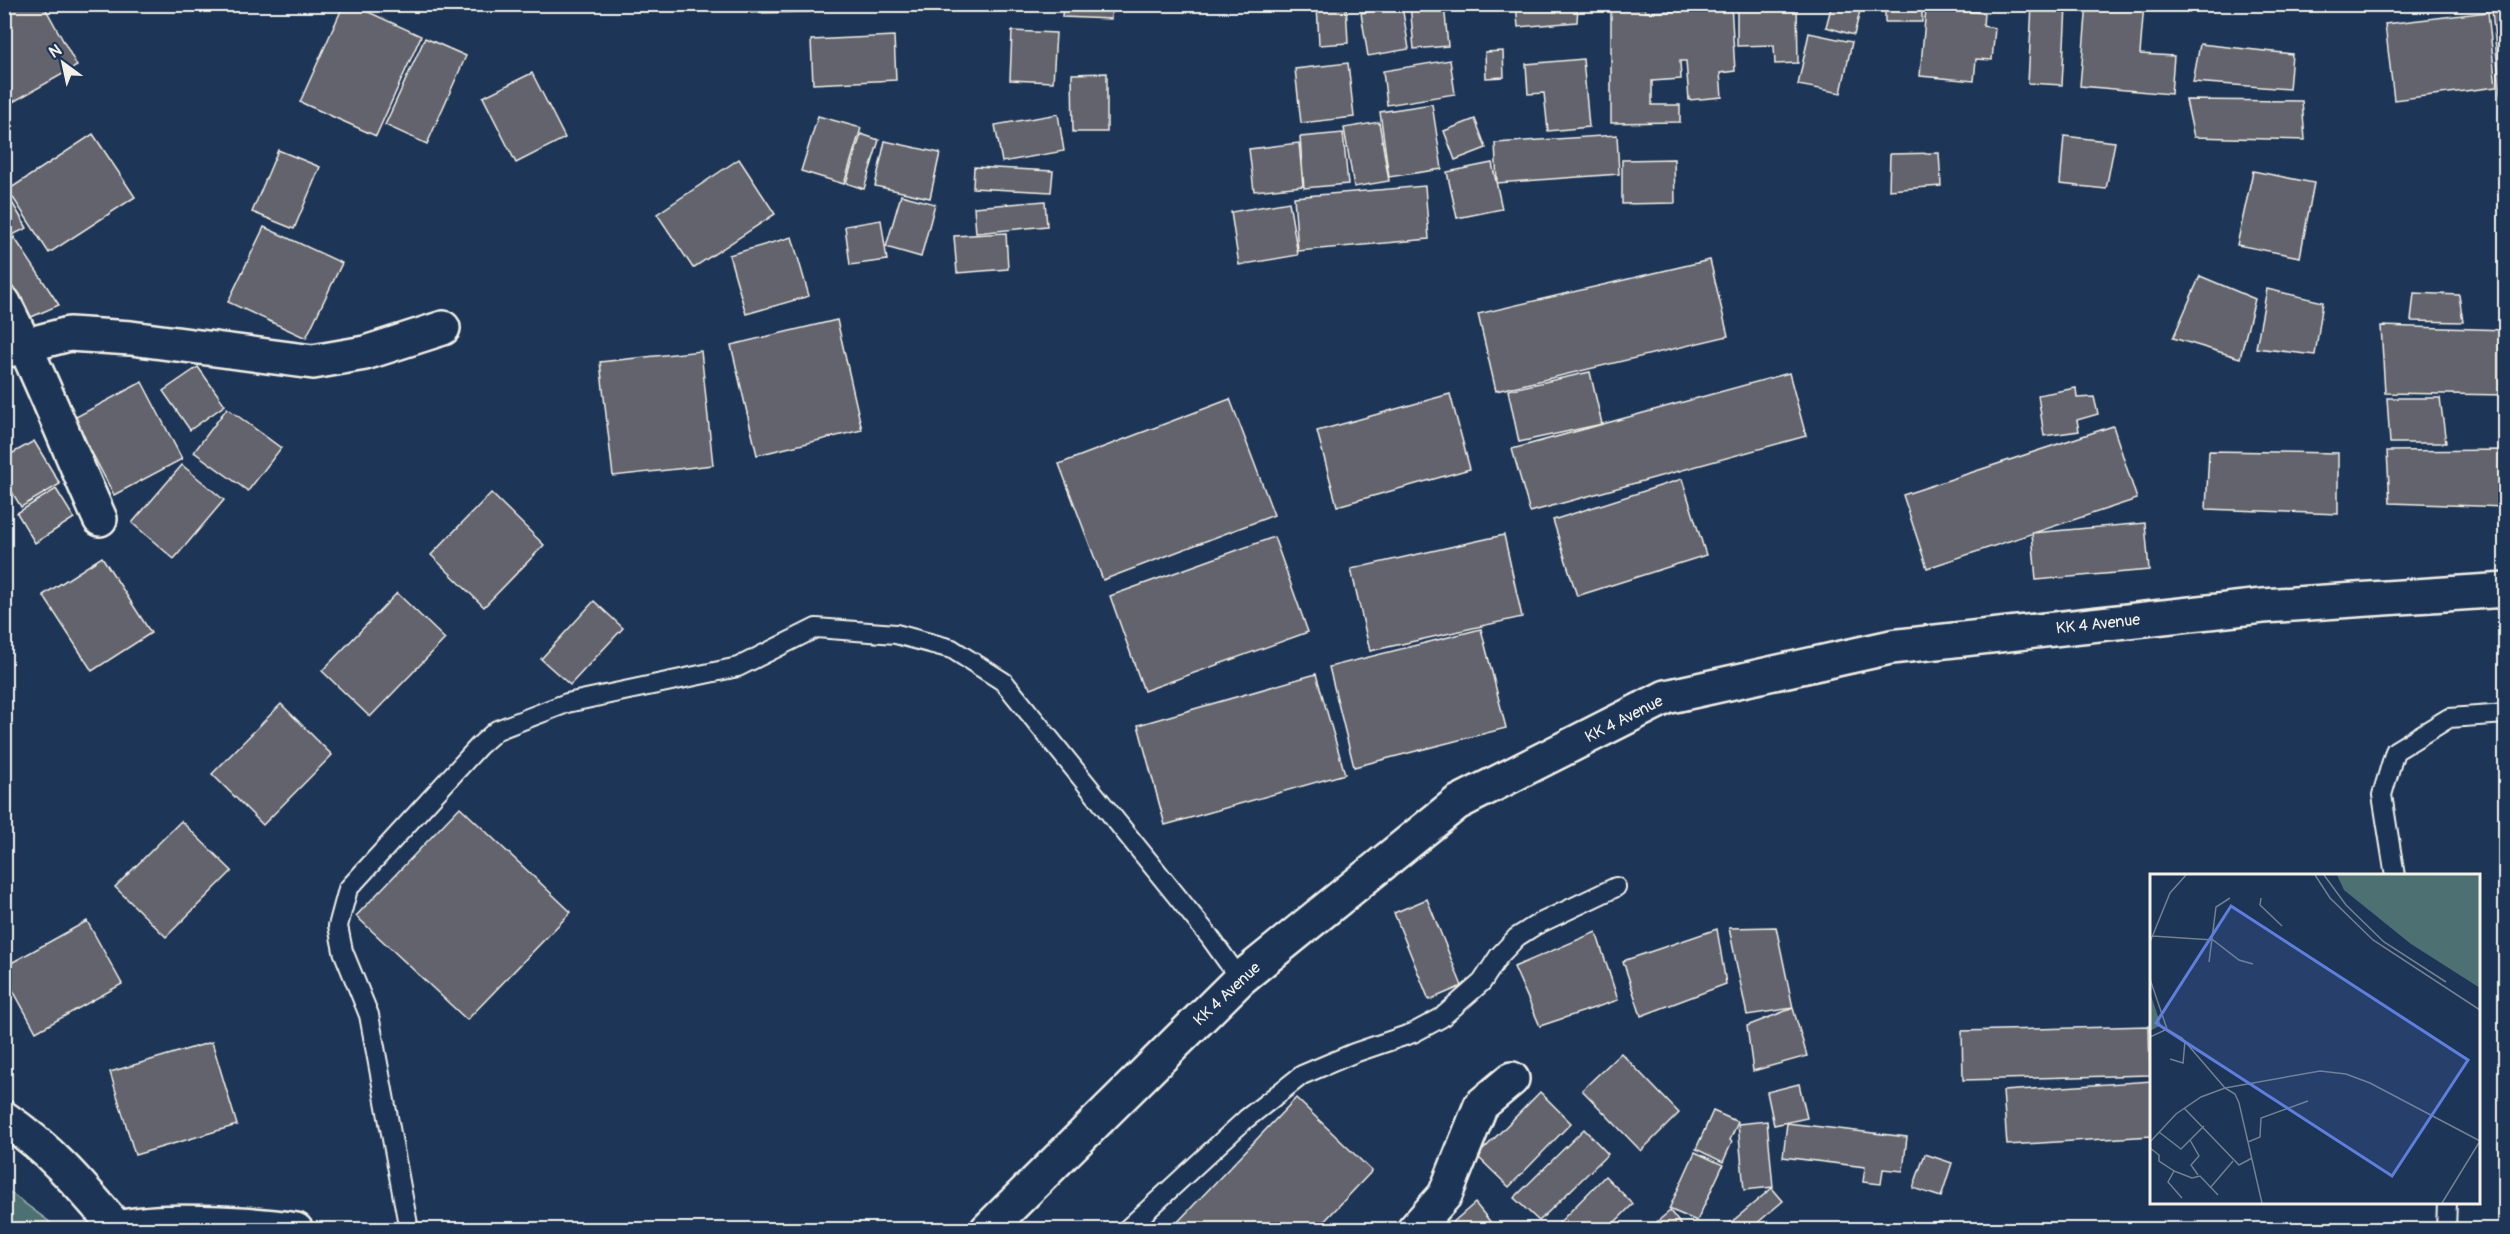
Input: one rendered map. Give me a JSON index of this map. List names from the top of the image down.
{
  "streets": {
    "main road": ["KK 4 Avenue"]
  },
  "north": "top left"
}
